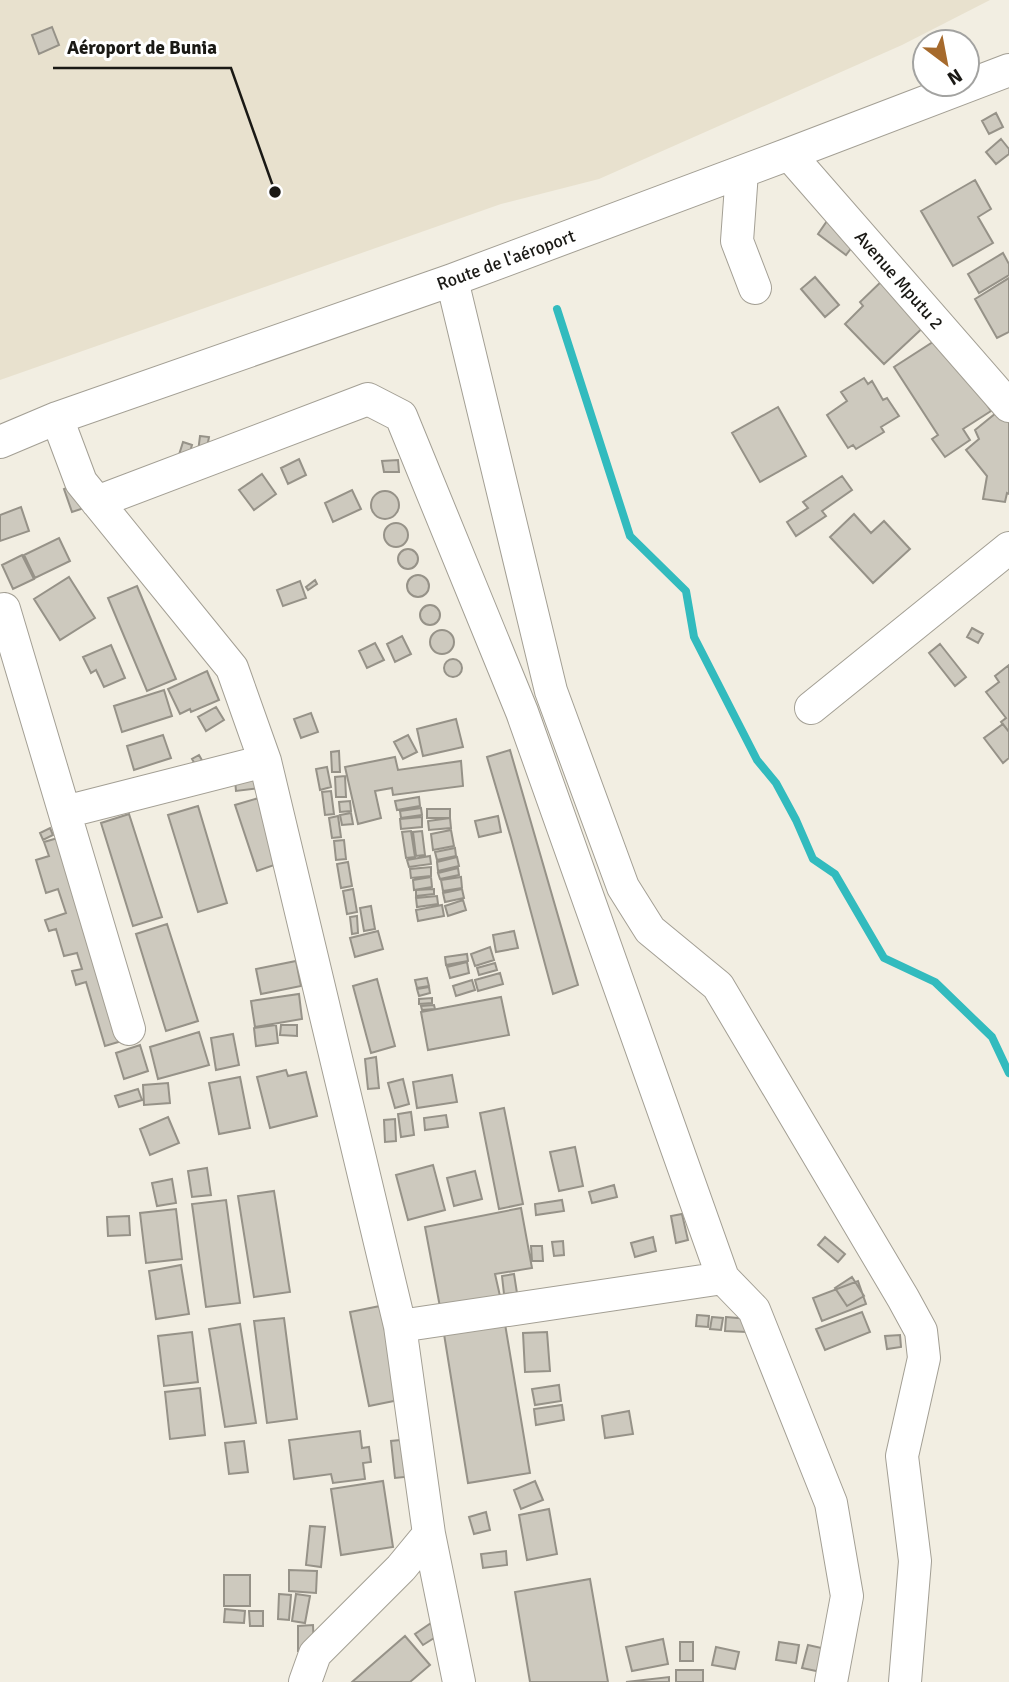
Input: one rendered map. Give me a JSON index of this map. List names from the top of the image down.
{
  "streets": {
    "street": ["Route de l'aéroport", "Avenue Mputu 2"]
  },
  "crossings": [
    ["Route de l'aéroport", "Avenue Mputu 2"]
  ],
  "places": ["Aéroport de Bunia"],
  "north": "bottom right"
}
